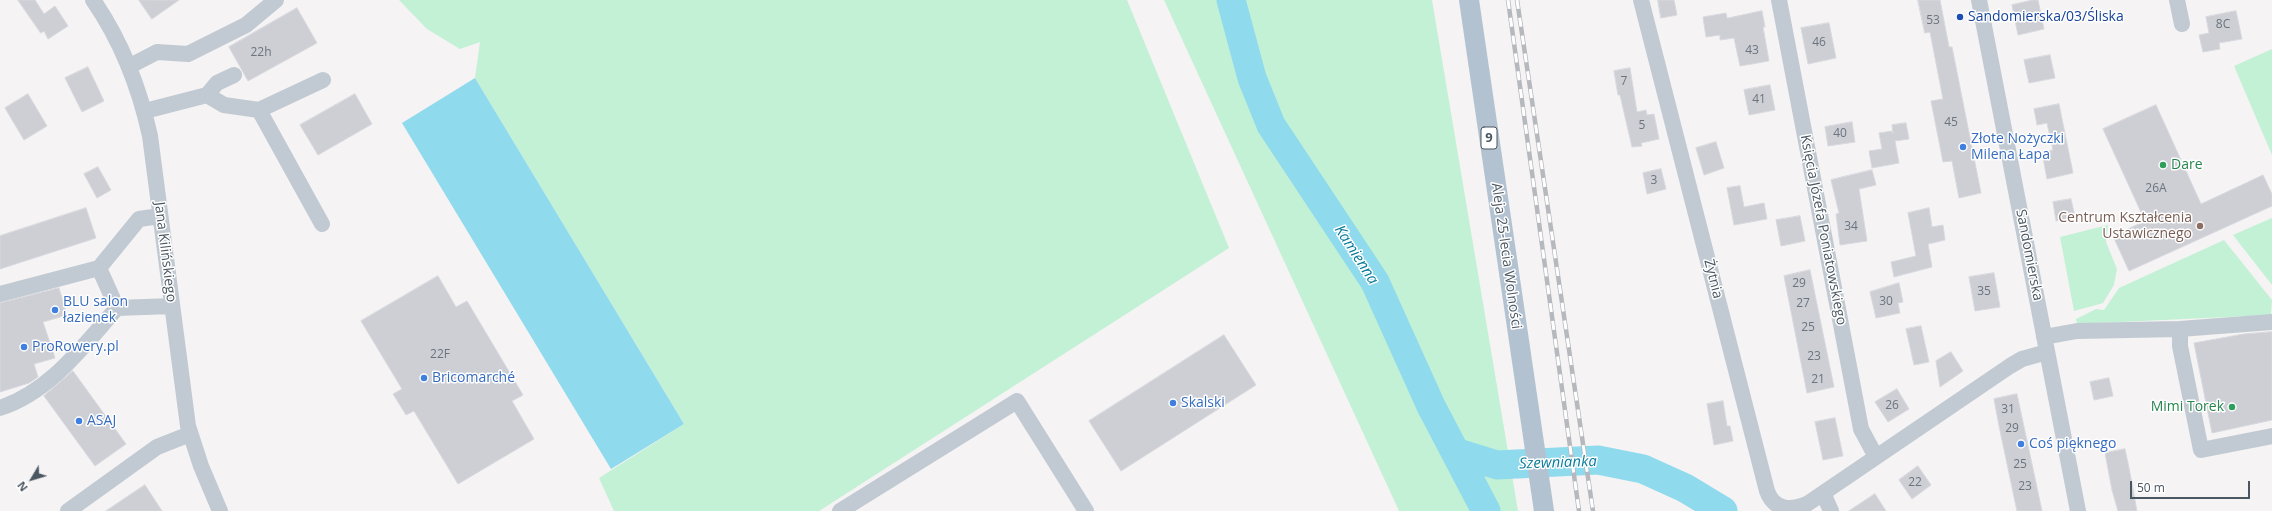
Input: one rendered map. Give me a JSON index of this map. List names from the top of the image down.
{
  "streets": {
    "main road": ["9", "Aleja 25-lecia Wolności"],
    "street": [
      "Księcia Józefa Poniatowskiego",
      "Jana Kilińskiego",
      "Sandomierska",
      "Żytnia"
    ]
  },
  "water": ["Kamienna", "Szewnianka"],
  "places": [
    "Sandomierska/03/Śliska",
    "Złote Nożyczki Milena Łapa",
    "Dare",
    "Centrum Kształcenia Ustawicznego",
    "BLU salon łazienek",
    "ProRowery.pl",
    "Bricomarché",
    "Skalski",
    "Mimi Torek",
    "ASAJ",
    "Coś pięknego"
  ],
  "house_numbers": [
    "53",
    "8C",
    "46",
    "43",
    "22h",
    "7",
    "41",
    "45",
    "5",
    "40",
    "3",
    "26A",
    "34",
    "29",
    "35",
    "30",
    "27",
    "25",
    "22F",
    "23",
    "21",
    "26",
    "31",
    "29",
    "25",
    "22",
    "23"
  ],
  "scale_bar": "50 m",
  "north": "bottom left"
}
